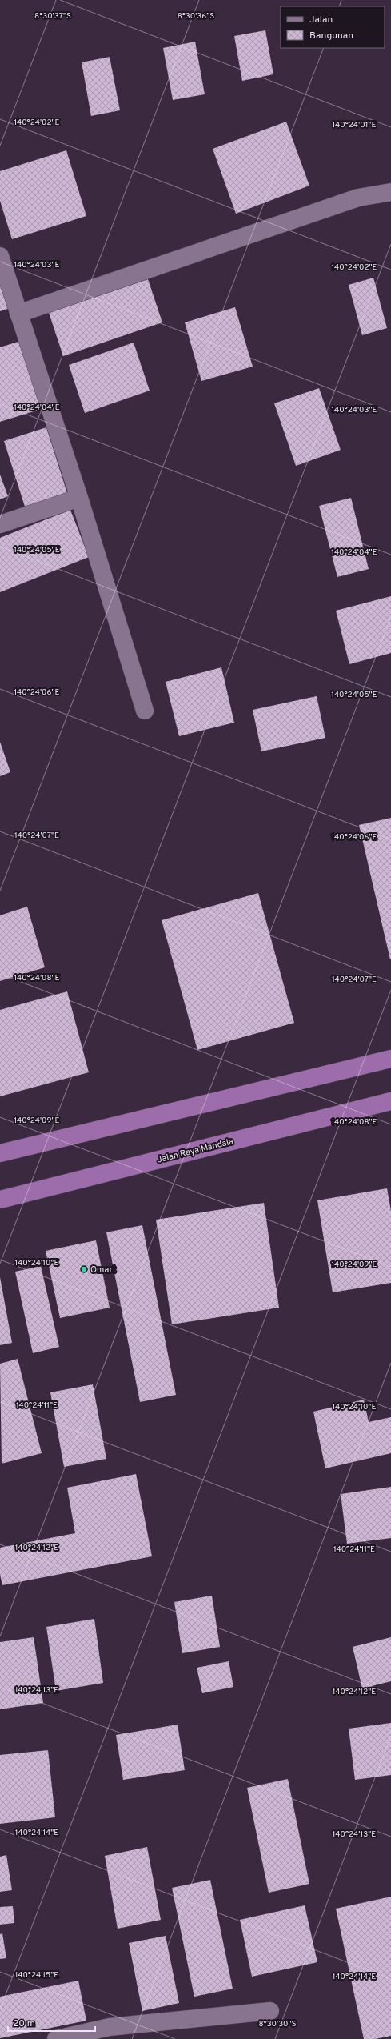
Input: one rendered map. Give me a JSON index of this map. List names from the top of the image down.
{
  "streets": {
    "highway": ["Jalan Raya Mandala"]
  },
  "places": ["Omart"],
  "legend": ["Jalan", "Bangunan"],
  "scale_bar": "20 m",
  "coordinates": [
    "8°30'37\"S",
    "8°30'36\"S",
    "140°24'02\"E",
    "140°24'01\"E",
    "140°24'03\"E",
    "140°24'04\"E",
    "140°24'05\"E",
    "140°24'06\"E",
    "140°24'07\"E",
    "140°24'08\"E",
    "140°24'09\"E",
    "140°24'10\"E",
    "140°24'11\"E",
    "140°24'12\"E",
    "140°24'13\"E",
    "140°24'14\"E",
    "140°24'15\"E",
    "8°30'30\"S"
  ]
}
